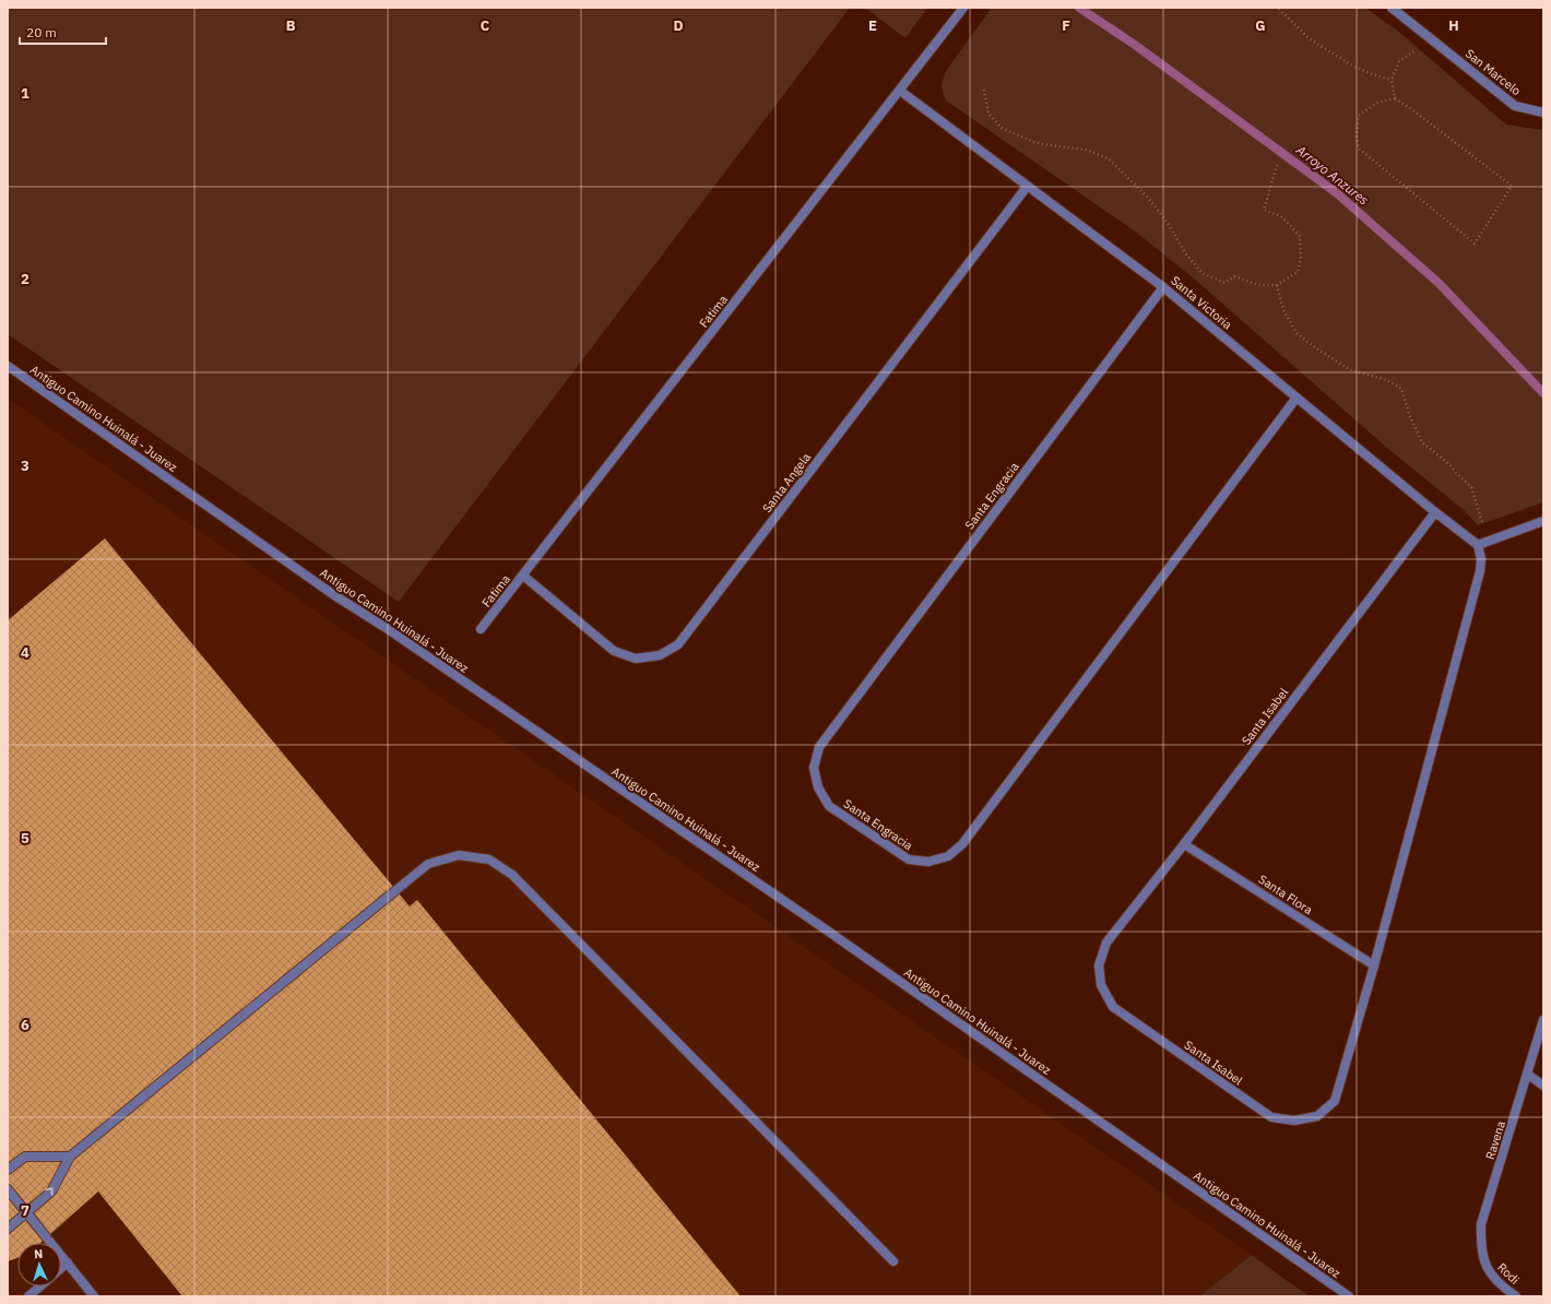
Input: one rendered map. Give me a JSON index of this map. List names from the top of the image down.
{
  "streets": {
    "street": [
      "San Marcelo",
      "Santa Victoria",
      "Fatima",
      "Antiguo Camino Huinalá - Juarez",
      "Santa Angela",
      "Santa Engracia",
      "Santa Isabel",
      "Santa Flora",
      "Ravena",
      "Rodi"
    ]
  },
  "crossings": [
    ["Santa Victoria", "Fatima"],
    ["Santa Victoria", "Santa Angela"],
    ["Santa Victoria", "Santa Engracia"],
    ["Santa Victoria", "Santa Isabel"],
    ["Fatima", "Santa Angela"],
    ["Santa Isabel", "Santa Flora"],
    ["Ravena", "Rodi"]
  ],
  "water": ["Arroyo Anzures"],
  "scale_bar": "20 m",
  "north": "top",
  "grid": {
    "columns": [
      "B",
      "C",
      "D",
      "E",
      "F",
      "G",
      "H"
    ],
    "rows": [
      "1",
      "2",
      "3",
      "4",
      "5",
      "6",
      "7"
    ]
  }
}
